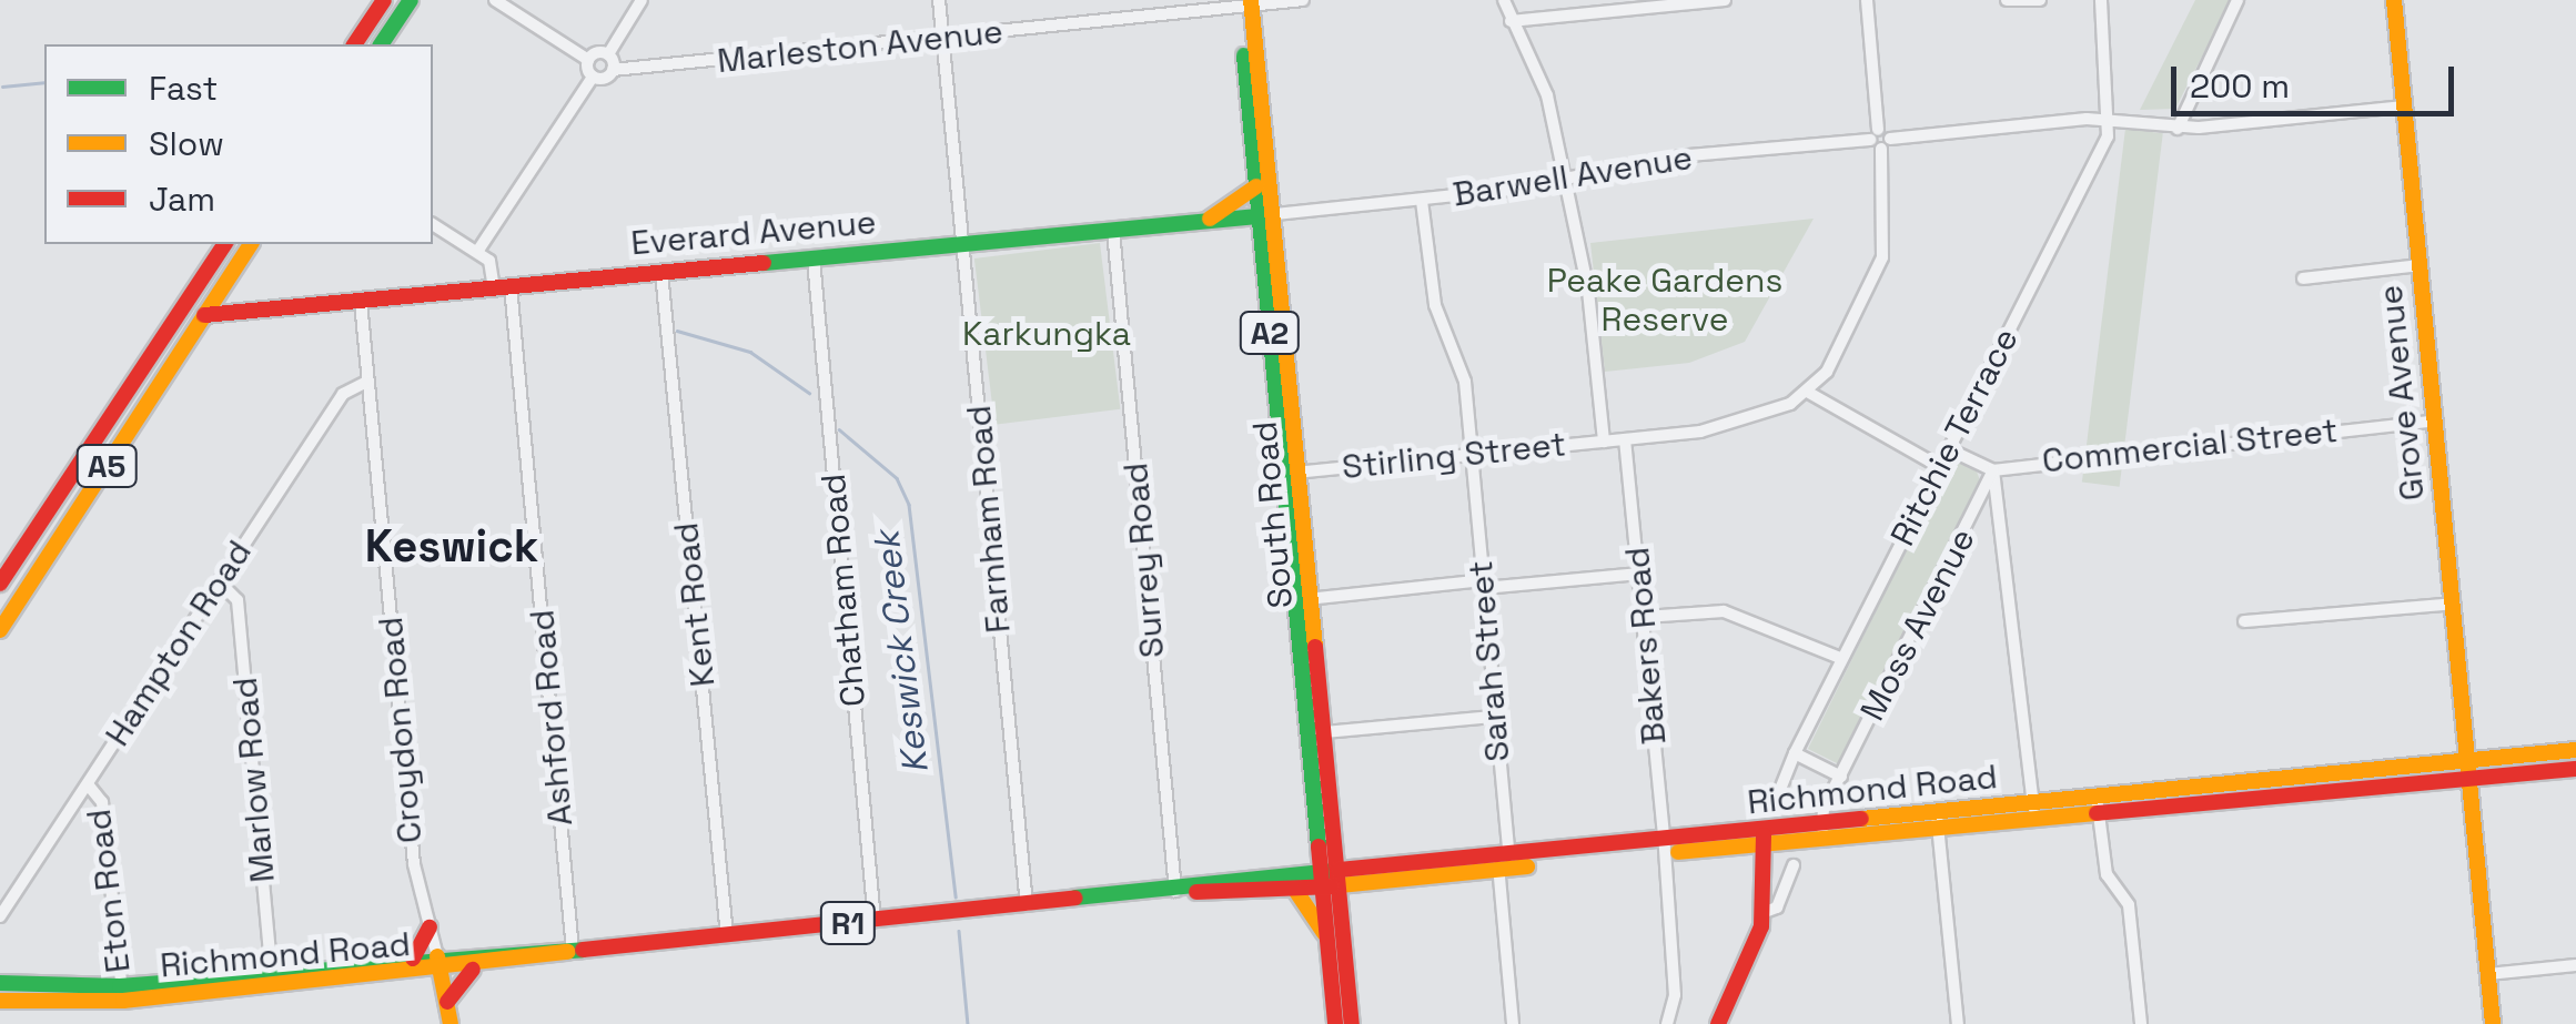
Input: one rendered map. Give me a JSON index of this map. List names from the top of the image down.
{
  "streets": {
    "main road": [
      "Everard Avenue",
      "A2",
      "Grove Avenue",
      "A5",
      "South Road",
      "Richmond Road",
      "R1"
    ],
    "street": [
      "Marleston Avenue",
      "Barwell Avenue",
      "Ritchie Terrace",
      "Commercial Street",
      "Stirling Street",
      "Farnham Road",
      "Surrey Road",
      "Chatham Road",
      "Kent Road",
      "Moss Avenue",
      "Hampton Road",
      "Bakers Road",
      "Sarah Street",
      "Ashford Road",
      "Croydon Road",
      "Marlow Road",
      "Eton Road"
    ]
  },
  "crossings": [
    ["Marleston Avenue", "South Road"],
    ["Marleston Avenue", "Farnham Road"],
    ["Barwell Avenue", "Everard Avenue"],
    ["Barwell Avenue", "Grove Avenue"],
    ["Barwell Avenue", "Ritchie Terrace"],
    ["Barwell Avenue", "South Road"],
    ["Barwell Avenue", "Sarah Street"],
    ["Everard Avenue", "A5"],
    ["Everard Avenue", "South Road"],
    ["Everard Avenue", "Farnham Road"],
    ["Everard Avenue", "Surrey Road"],
    ["Everard Avenue", "Chatham Road"],
    ["Everard Avenue", "Kent Road"],
    ["Everard Avenue", "Ashford Road"],
    ["Everard Avenue", "Croydon Road"],
    ["Grove Avenue", "Commercial Street"],
    ["Grove Avenue", "Richmond Road"],
    ["Commercial Street", "Moss Avenue"],
    ["Stirling Street", "South Road"],
    ["Stirling Street", "Bakers Road"],
    ["Stirling Street", "Sarah Street"],
    ["South Road", "Richmond Road"],
    ["Farnham Road", "Richmond Road"],
    ["Surrey Road", "Richmond Road"],
    ["Chatham Road", "Richmond Road"],
    ["Kent Road", "Richmond Road"],
    ["Moss Avenue", "Richmond Road"],
    ["Hampton Road", "Croydon Road"],
    ["Hampton Road", "Marlow Road"],
    ["Hampton Road", "Eton Road"],
    ["Bakers Road", "Richmond Road"],
    ["Sarah Street", "Richmond Road"],
    ["Ashford Road", "Richmond Road"],
    ["Croydon Road", "Richmond Road"],
    ["Marlow Road", "Richmond Road"],
    ["Richmond Road", "Eton Road"]
  ],
  "districts": ["Keswick"],
  "water": ["Keswick Creek"],
  "parks": ["Peake Gardens Reserve", "Karkungka"],
  "legend": ["Fast", "Slow", "Jam"],
  "scale_bar": "200 m"
}
